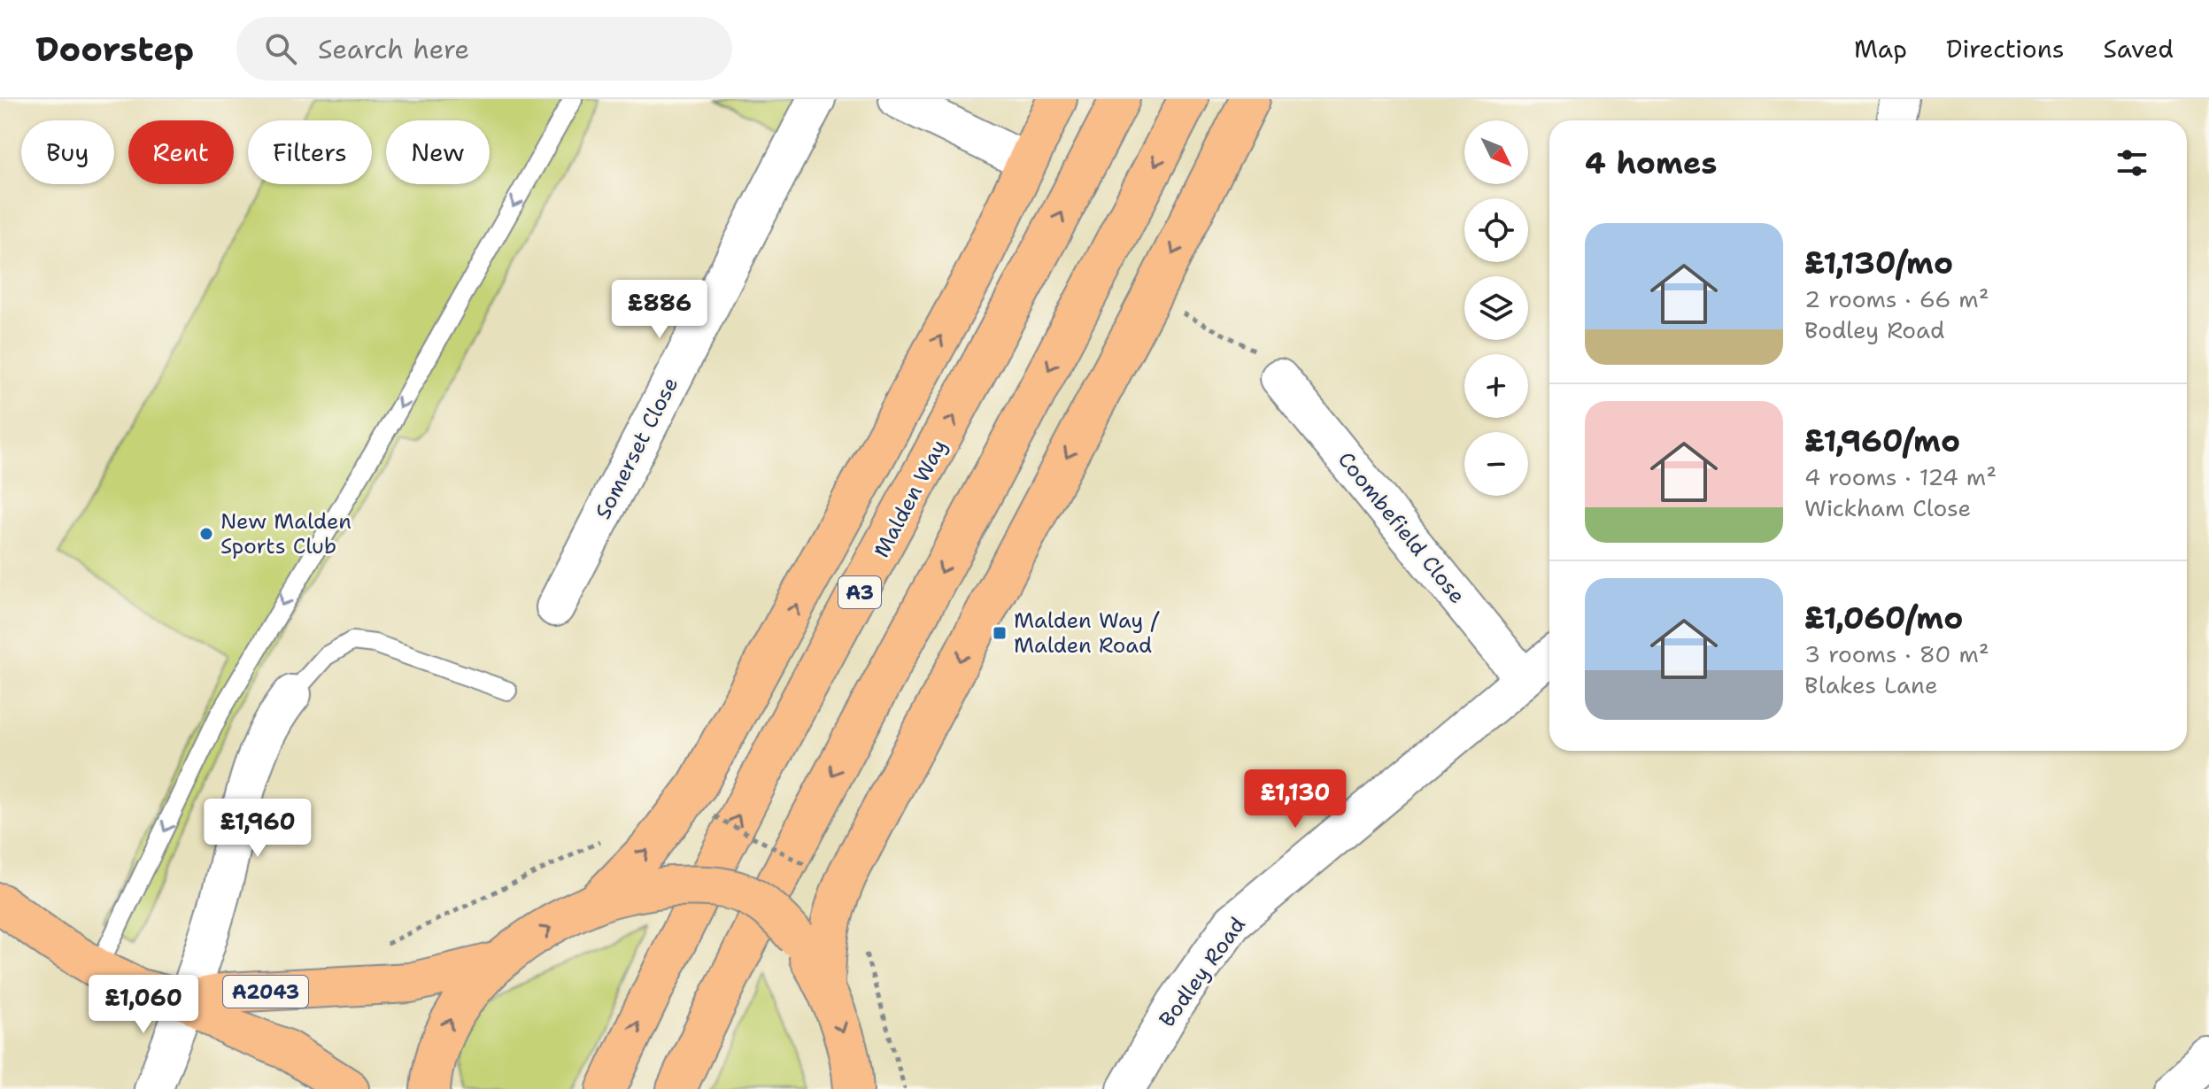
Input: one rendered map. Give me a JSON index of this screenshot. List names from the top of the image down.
{
  "streets": {
    "main road": ["Malden Way", "A3", "A2043"],
    "street": ["Somerset Close", "Coombefield Close", "Bodley Road"]
  },
  "crossings": [
    ["Coombefield Close", "Bodley Road"]
  ],
  "places": {
    "other": ["New Malden Sports Club"],
    "transit": ["Malden Way / Malden Road"]
  },
  "north": "bottom right",
  "page": {
    "header": "Doorstep",
    "search": "Search here",
    "nav": ["Map", "Directions", "Saved"],
    "map_buttons": ["+", "−"],
    "chip": [
      "Buy",
      "Rent",
      "Filters",
      "New"
    ],
    "heading": "4 homes",
    "list": [
      {
        "name": "£1,130/mo",
        "note": "2 rooms · 66 m² · Bodley Road"
      },
      {
        "name": "£1,960/mo",
        "note": "4 rooms · 124 m² · Wickham Close"
      },
      {
        "name": "£1,060/mo",
        "note": "3 rooms · 80 m² · Blakes Lane"
      }
    ],
    "price": [
      "£886",
      "£1,130",
      "£1,960",
      "£1,060"
    ]
  }
}
